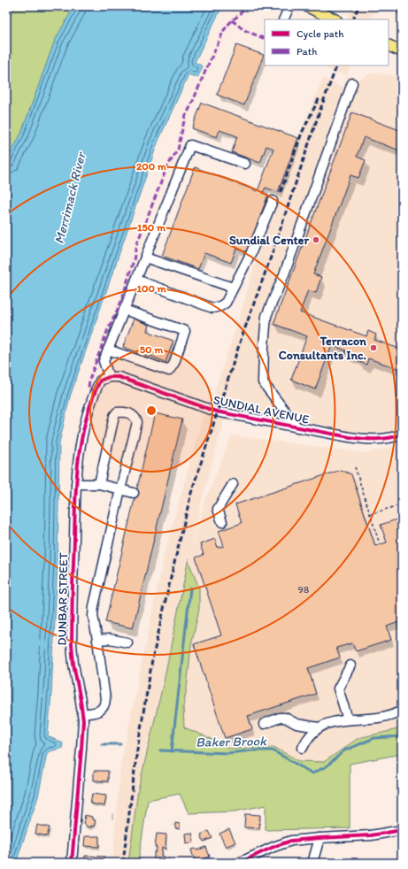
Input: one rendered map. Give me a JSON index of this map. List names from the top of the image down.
{
  "streets": {
    "street": ["SUNDIAL AVENUE", "DUNBAR STREET"]
  },
  "crossings": [
    ["SUNDIAL AVENUE", "DUNBAR STREET"]
  ],
  "water": ["Merrimack River", "Baker Brook"],
  "places": ["Sundial Center", "Terracon Consultants Inc."],
  "house_numbers": ["98"],
  "legend": ["Cycle path", "Path"],
  "rings": [
    "200 m",
    "150 m",
    "100 m",
    "50 m"
  ]
}
